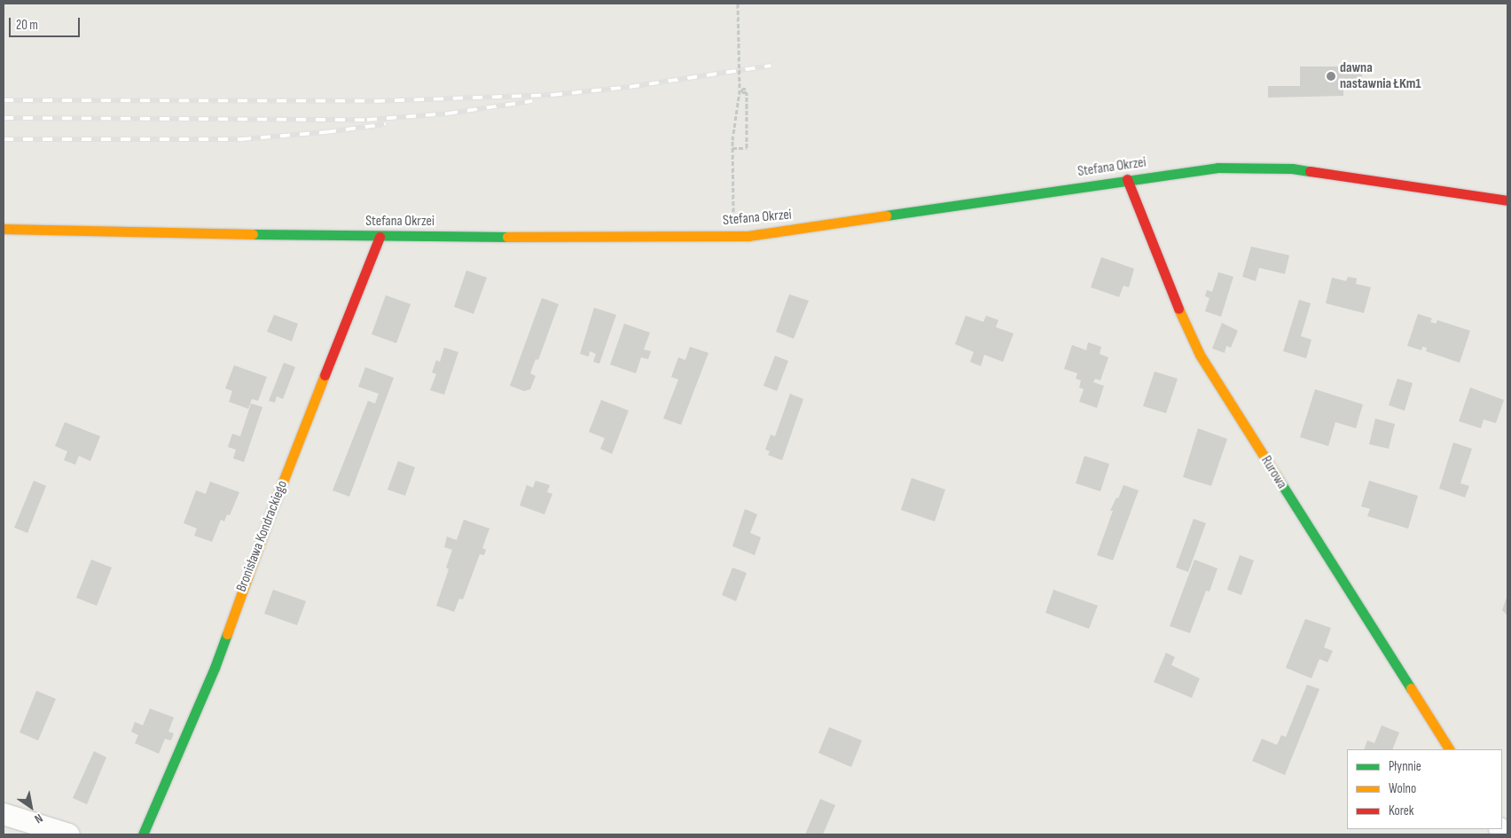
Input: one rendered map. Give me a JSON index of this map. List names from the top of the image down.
{
  "streets": {
    "street": ["Stefana Okrzei", "Rurowa", "Bronisława Kondrackiego"]
  },
  "crossings": [
    ["Stefana Okrzei", "Rurowa"],
    ["Stefana Okrzei", "Bronisława Kondrackiego"]
  ],
  "places": ["dawna nastawnia ŁKm1"],
  "legend": ["Płynnie", "Wolno", "Korek"],
  "scale_bar": "20 m",
  "north": "bottom right"
}
